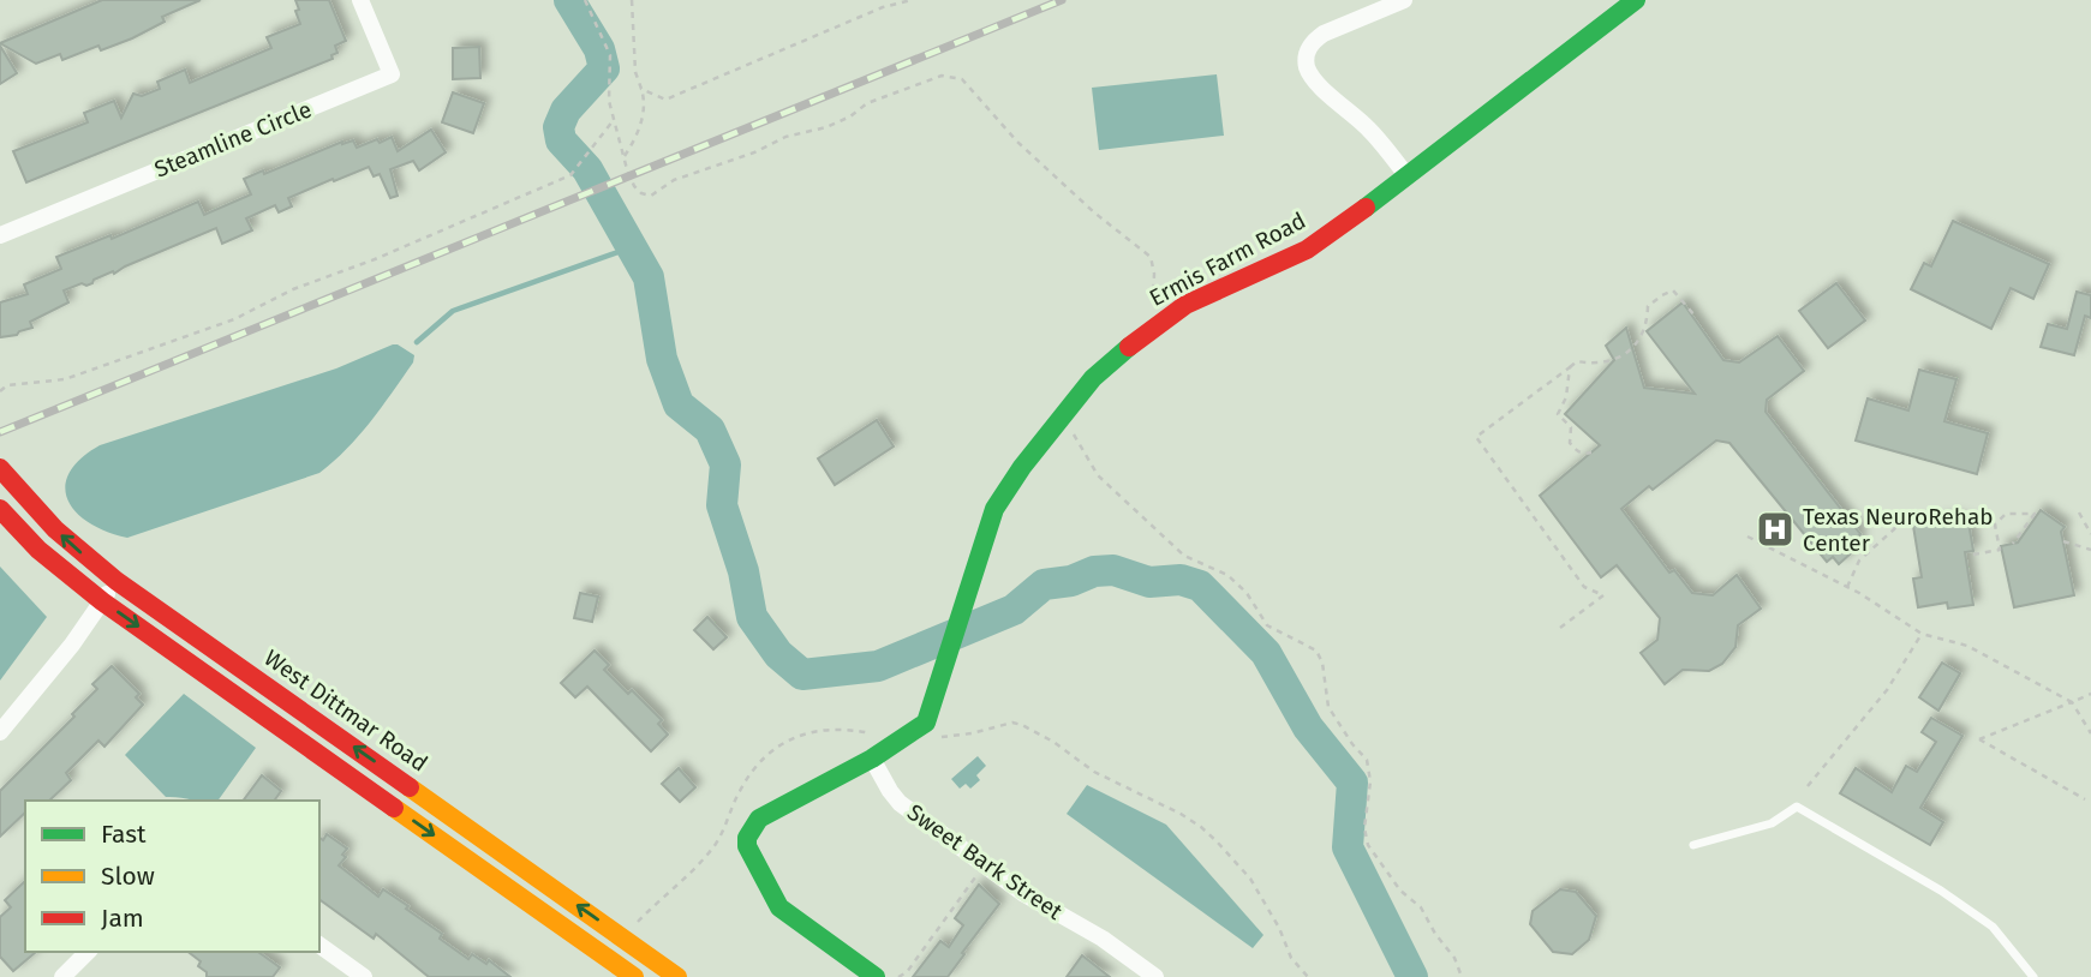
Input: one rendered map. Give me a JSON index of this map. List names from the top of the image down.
{
  "streets": {
    "street": [
      "Steamline Circle",
      "Ermis Farm Road",
      "West Dittmar Road",
      "Sweet Bark Street"
    ]
  },
  "crossings": [
    ["Ermis Farm Road", "Sweet Bark Street"]
  ],
  "places": {
    "hospital": ["Texas NeuroRehab Center"]
  },
  "legend": ["Fast", "Slow", "Jam"]
}
